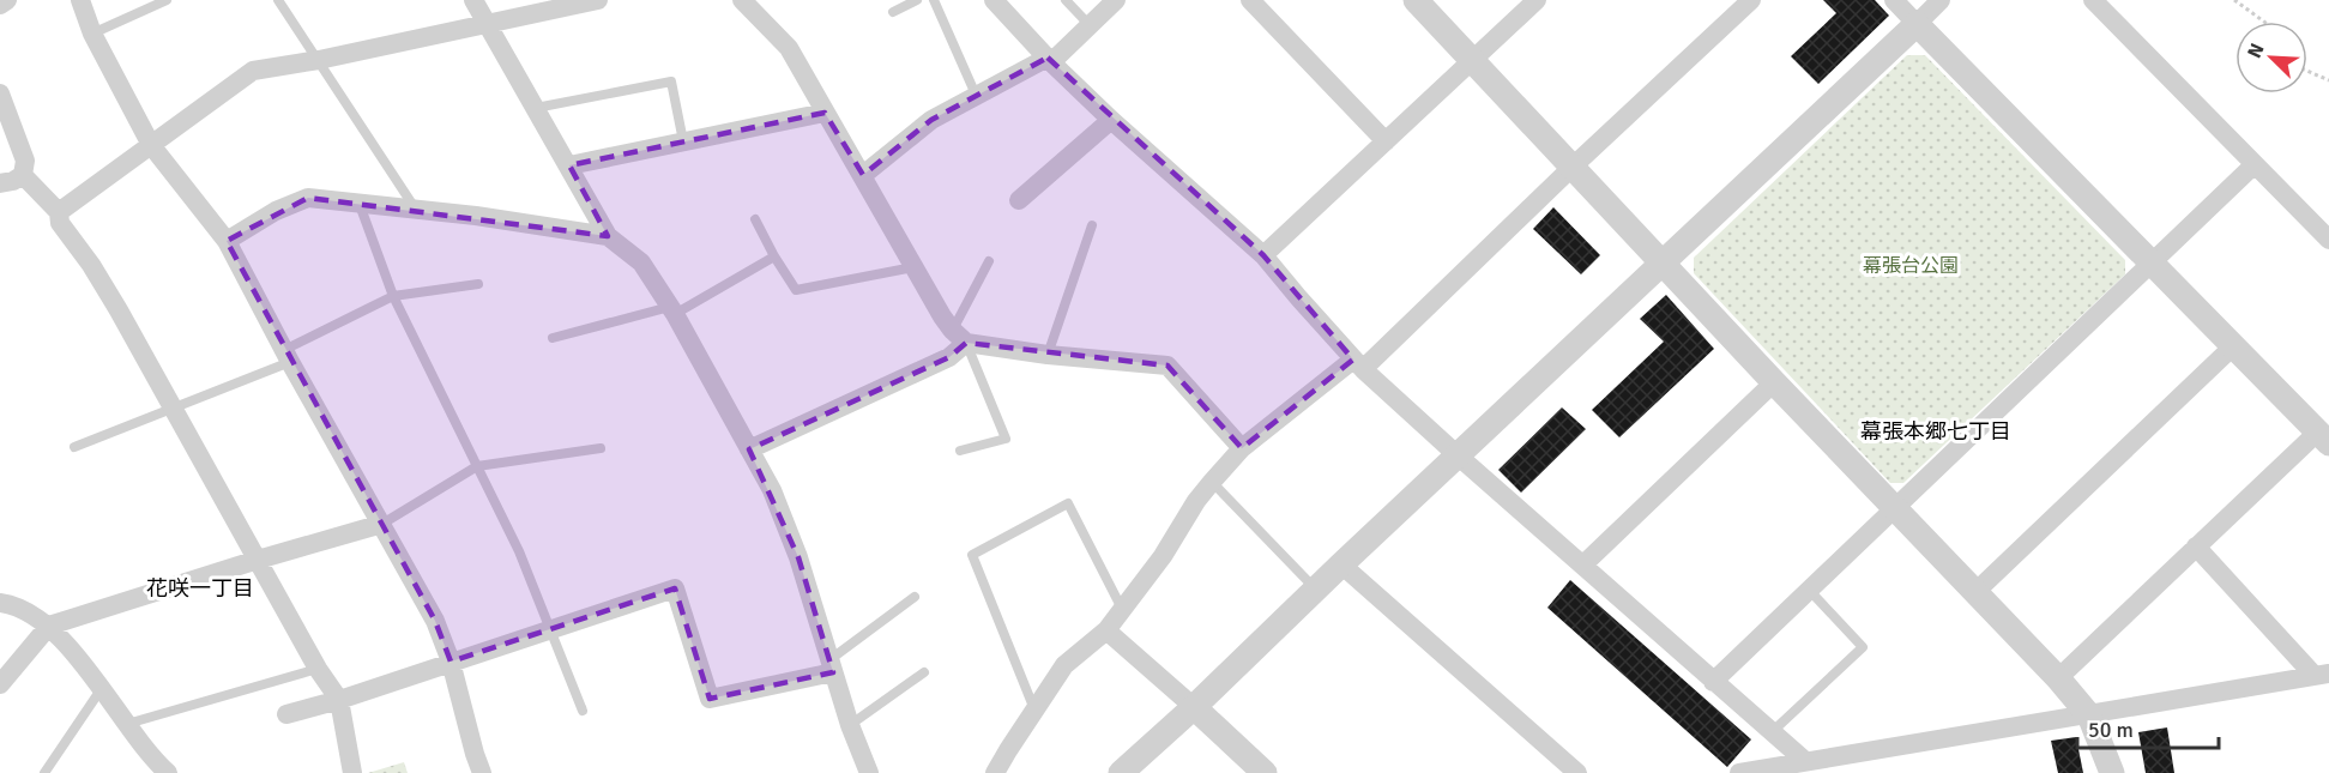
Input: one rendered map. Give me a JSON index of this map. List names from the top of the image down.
{
  "districts": ["幕張本郷七丁目", "花咲一丁目"],
  "parks": ["幕張台公園"],
  "scale_bar": "50 m",
  "north": "top left"
}
